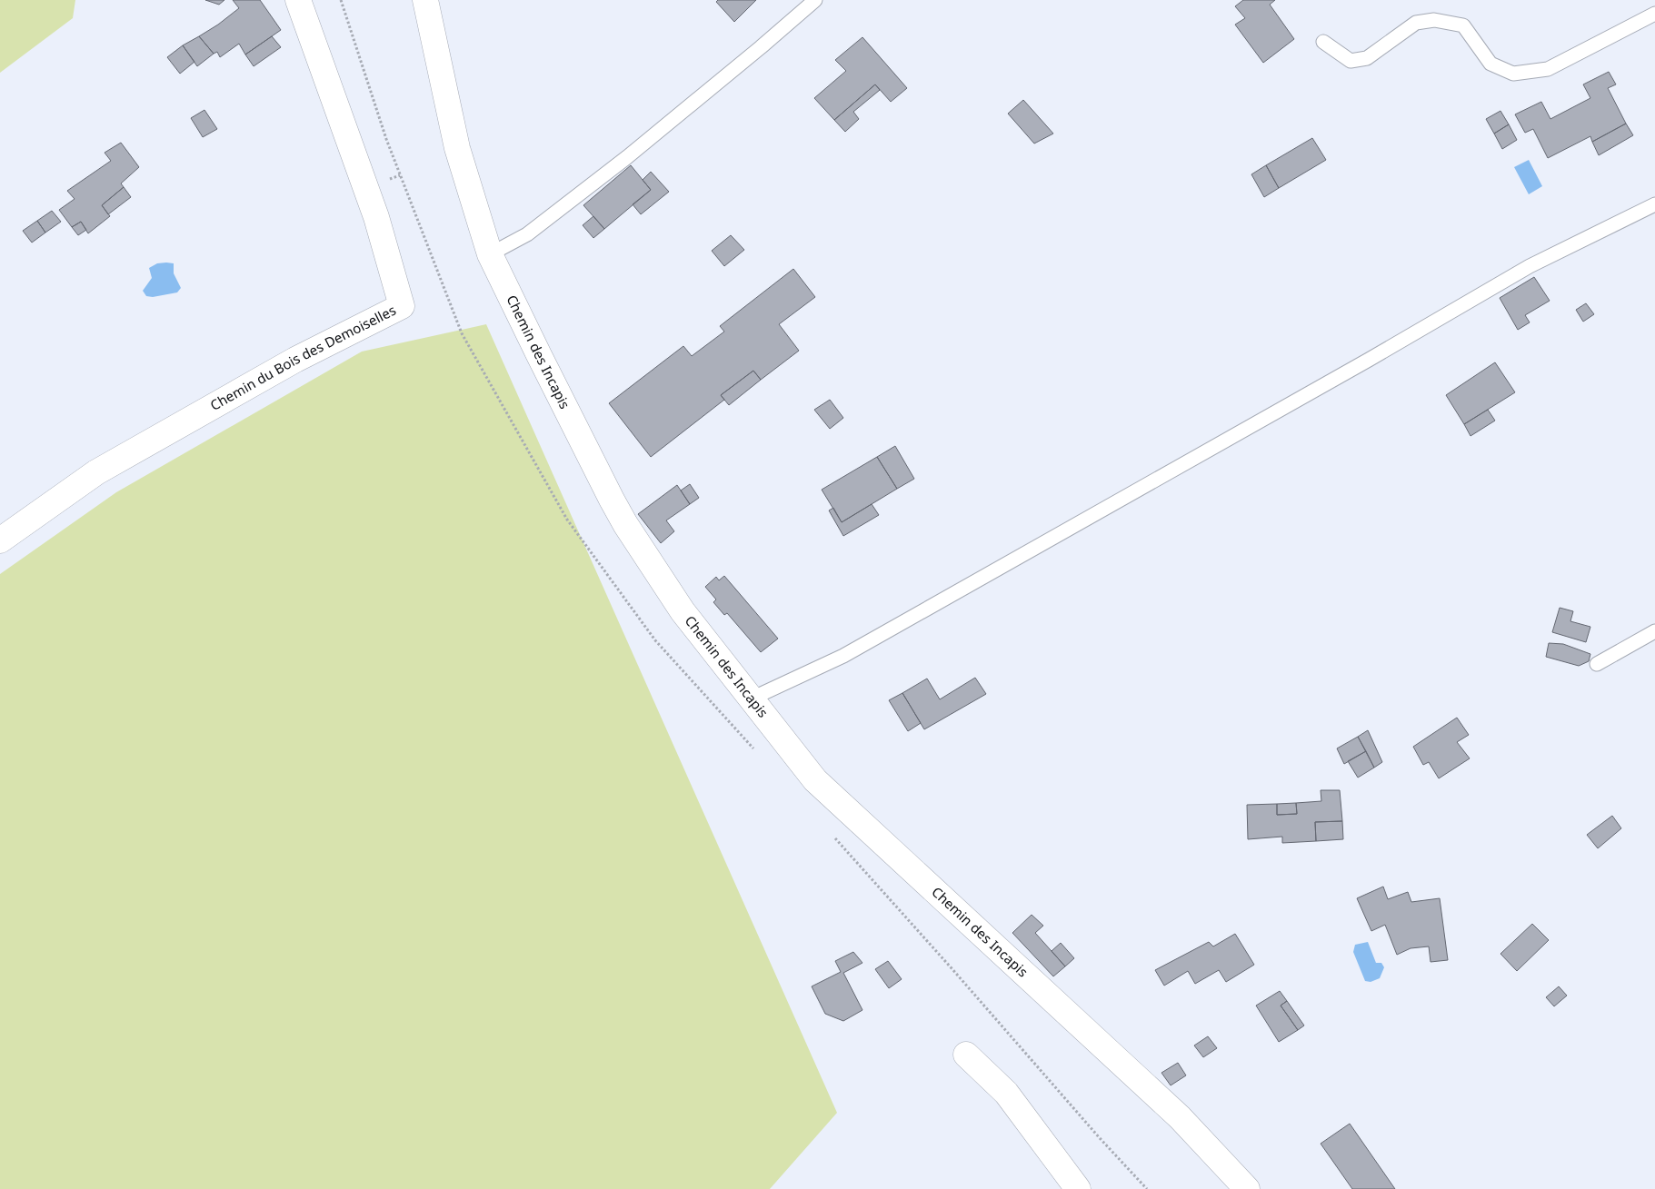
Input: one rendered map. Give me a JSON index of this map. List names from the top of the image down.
{
  "streets": {
    "street": ["Chemin des Incapis", "Chemin du Bois des Demoiselles"]
  }
}
